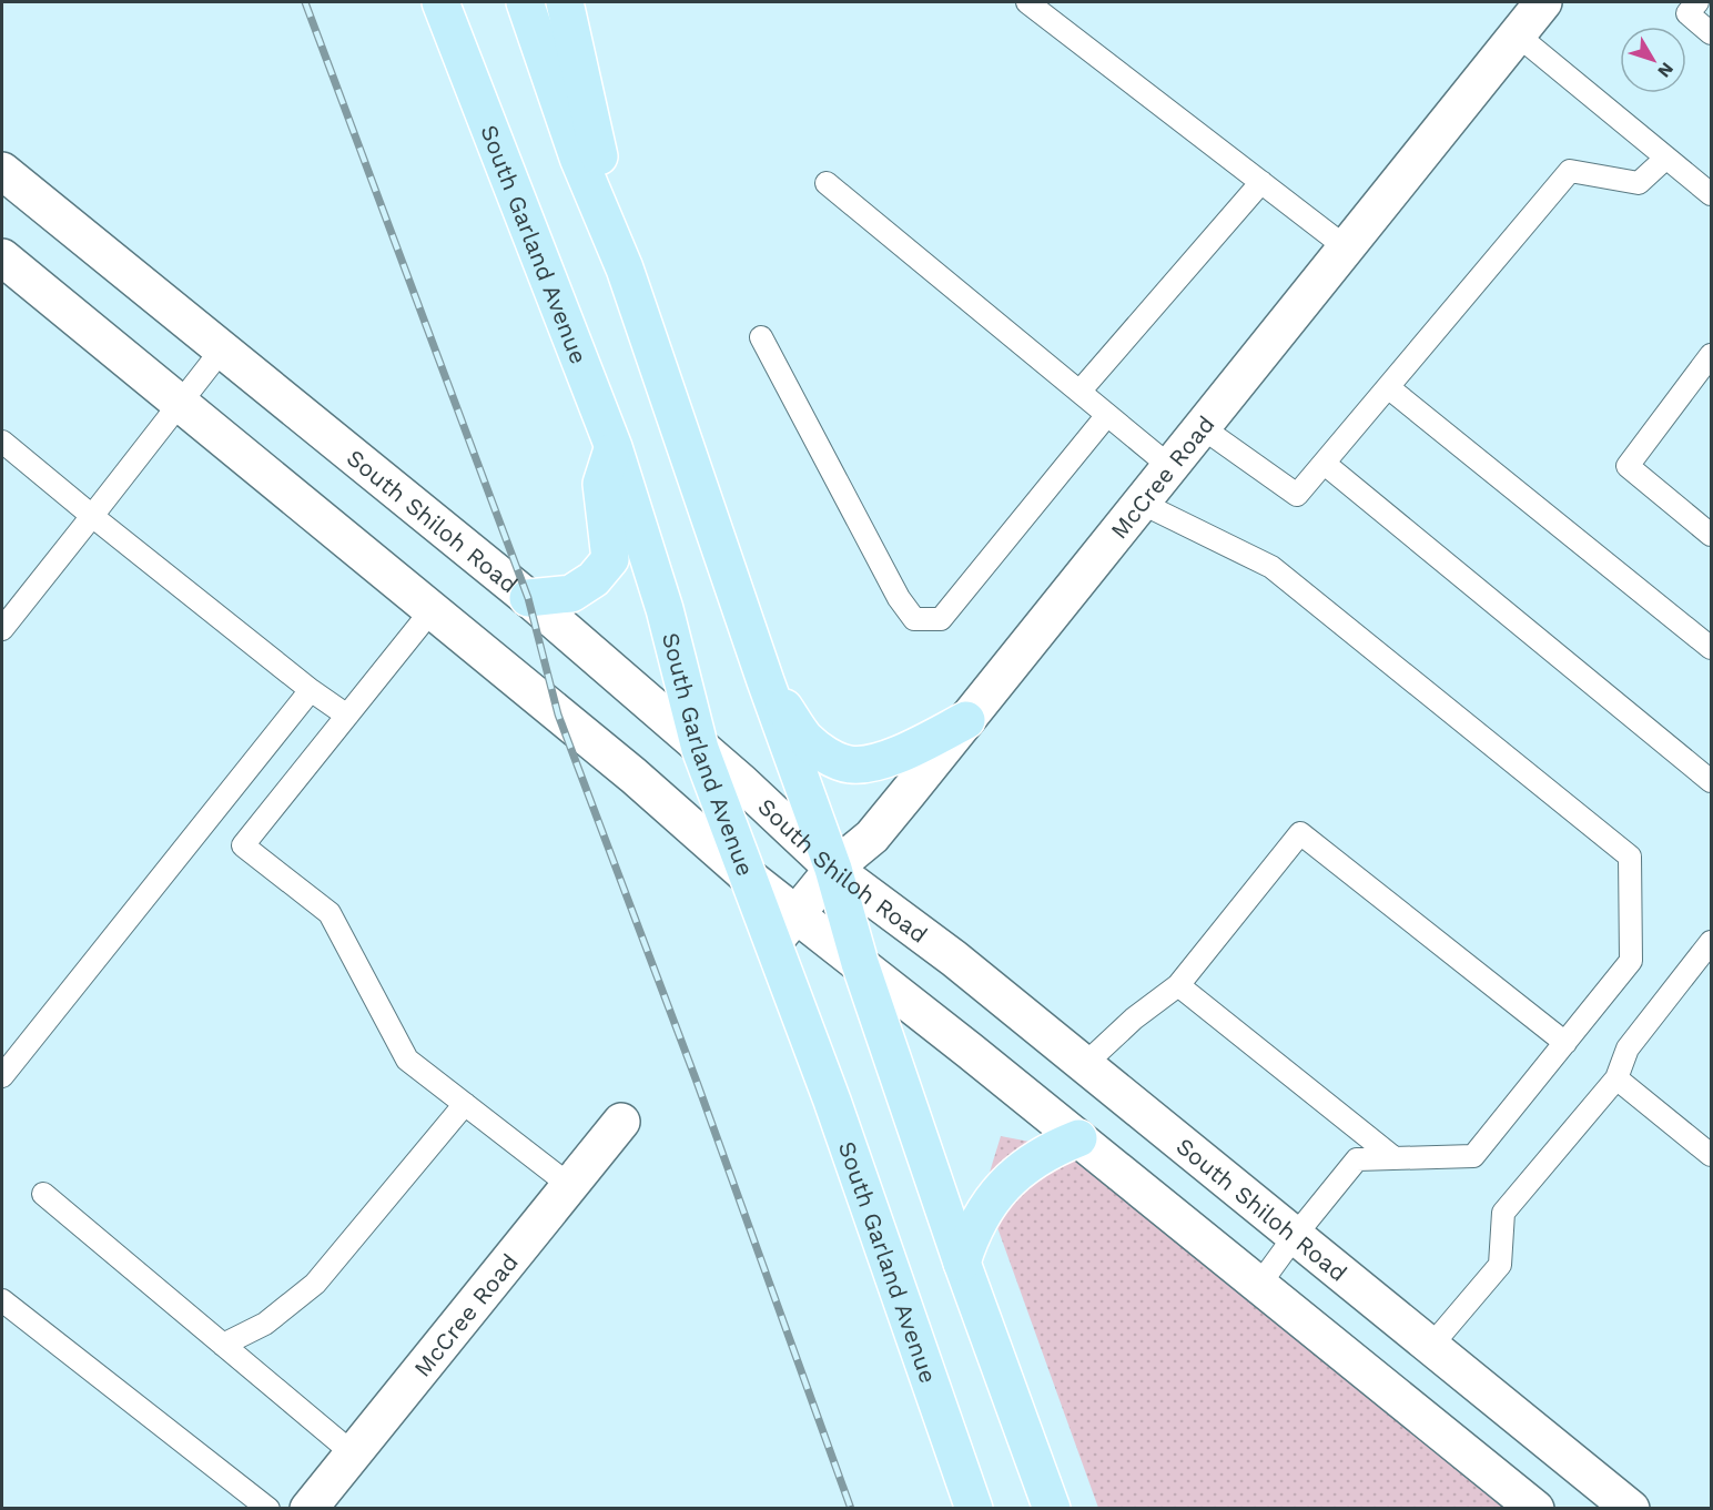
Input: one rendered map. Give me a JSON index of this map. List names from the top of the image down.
{
  "streets": {
    "main road": ["South Garland Avenue", "McCree Road", "South Shiloh Road"]
  },
  "crossings": [
    ["South Garland Avenue", "McCree Road"],
    ["South Garland Avenue", "South Shiloh Road"],
    ["McCree Road", "South Shiloh Road"]
  ],
  "north": "bottom right"
}
